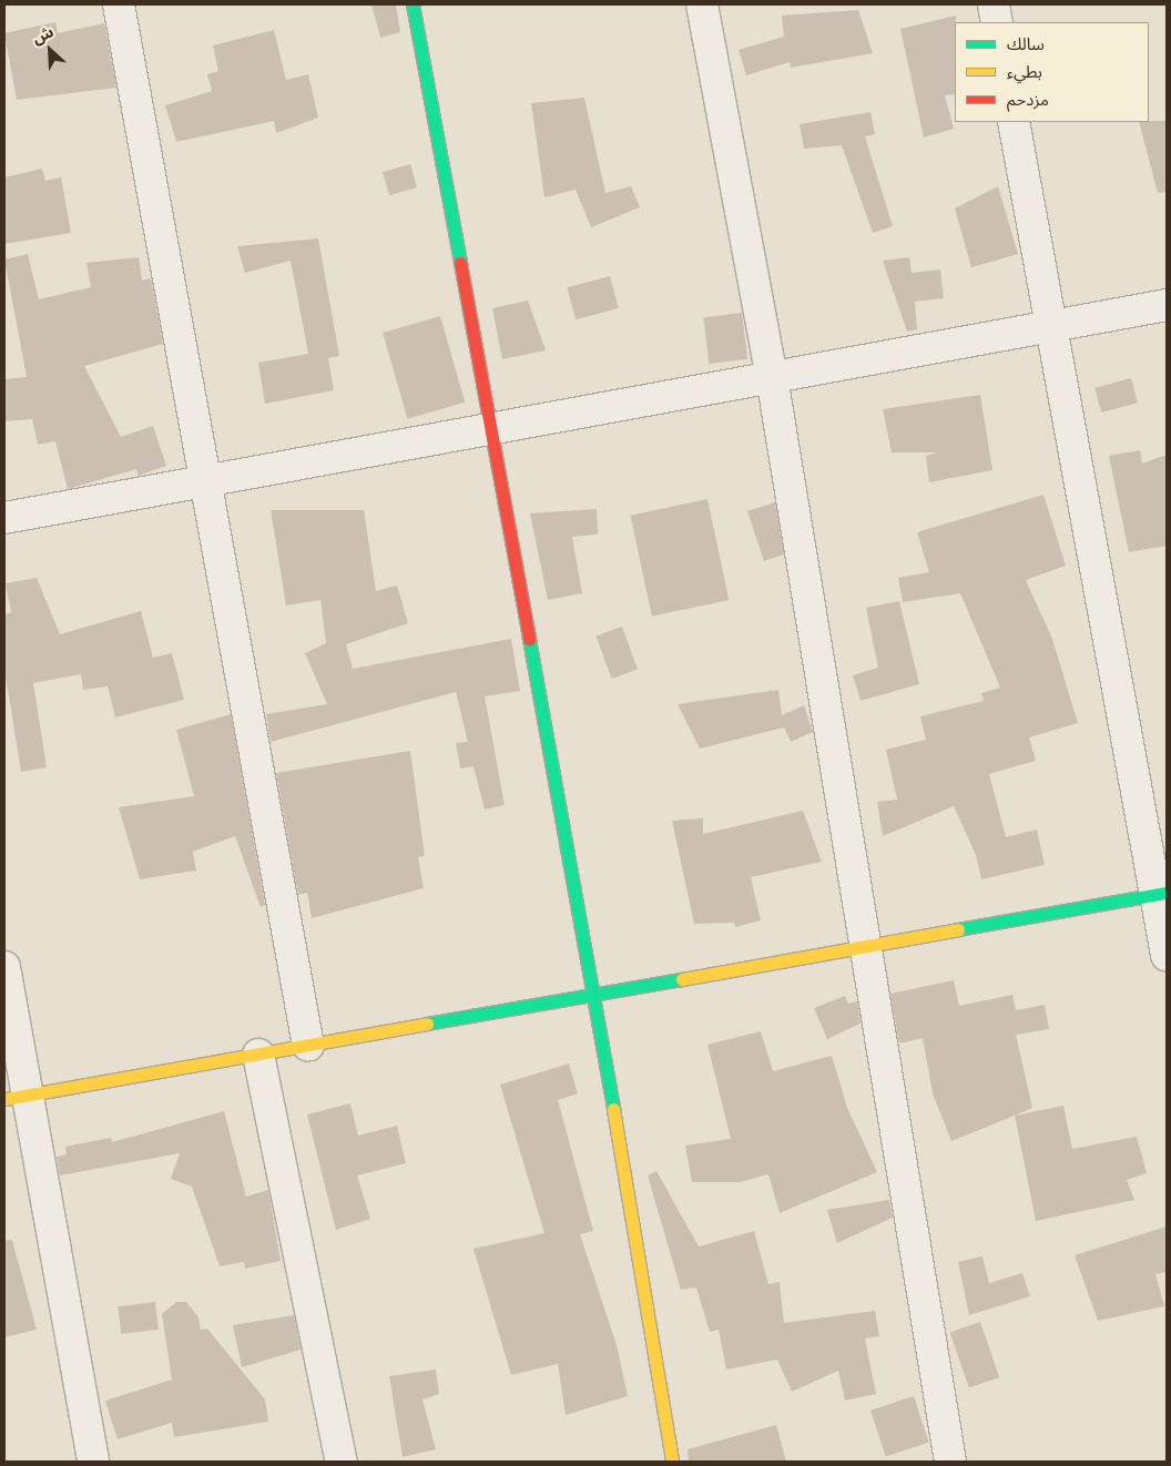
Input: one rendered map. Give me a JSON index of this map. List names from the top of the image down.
{
  "legend": ["سالك", "بطيء", "مزدحم"],
  "north": "top left"
}
